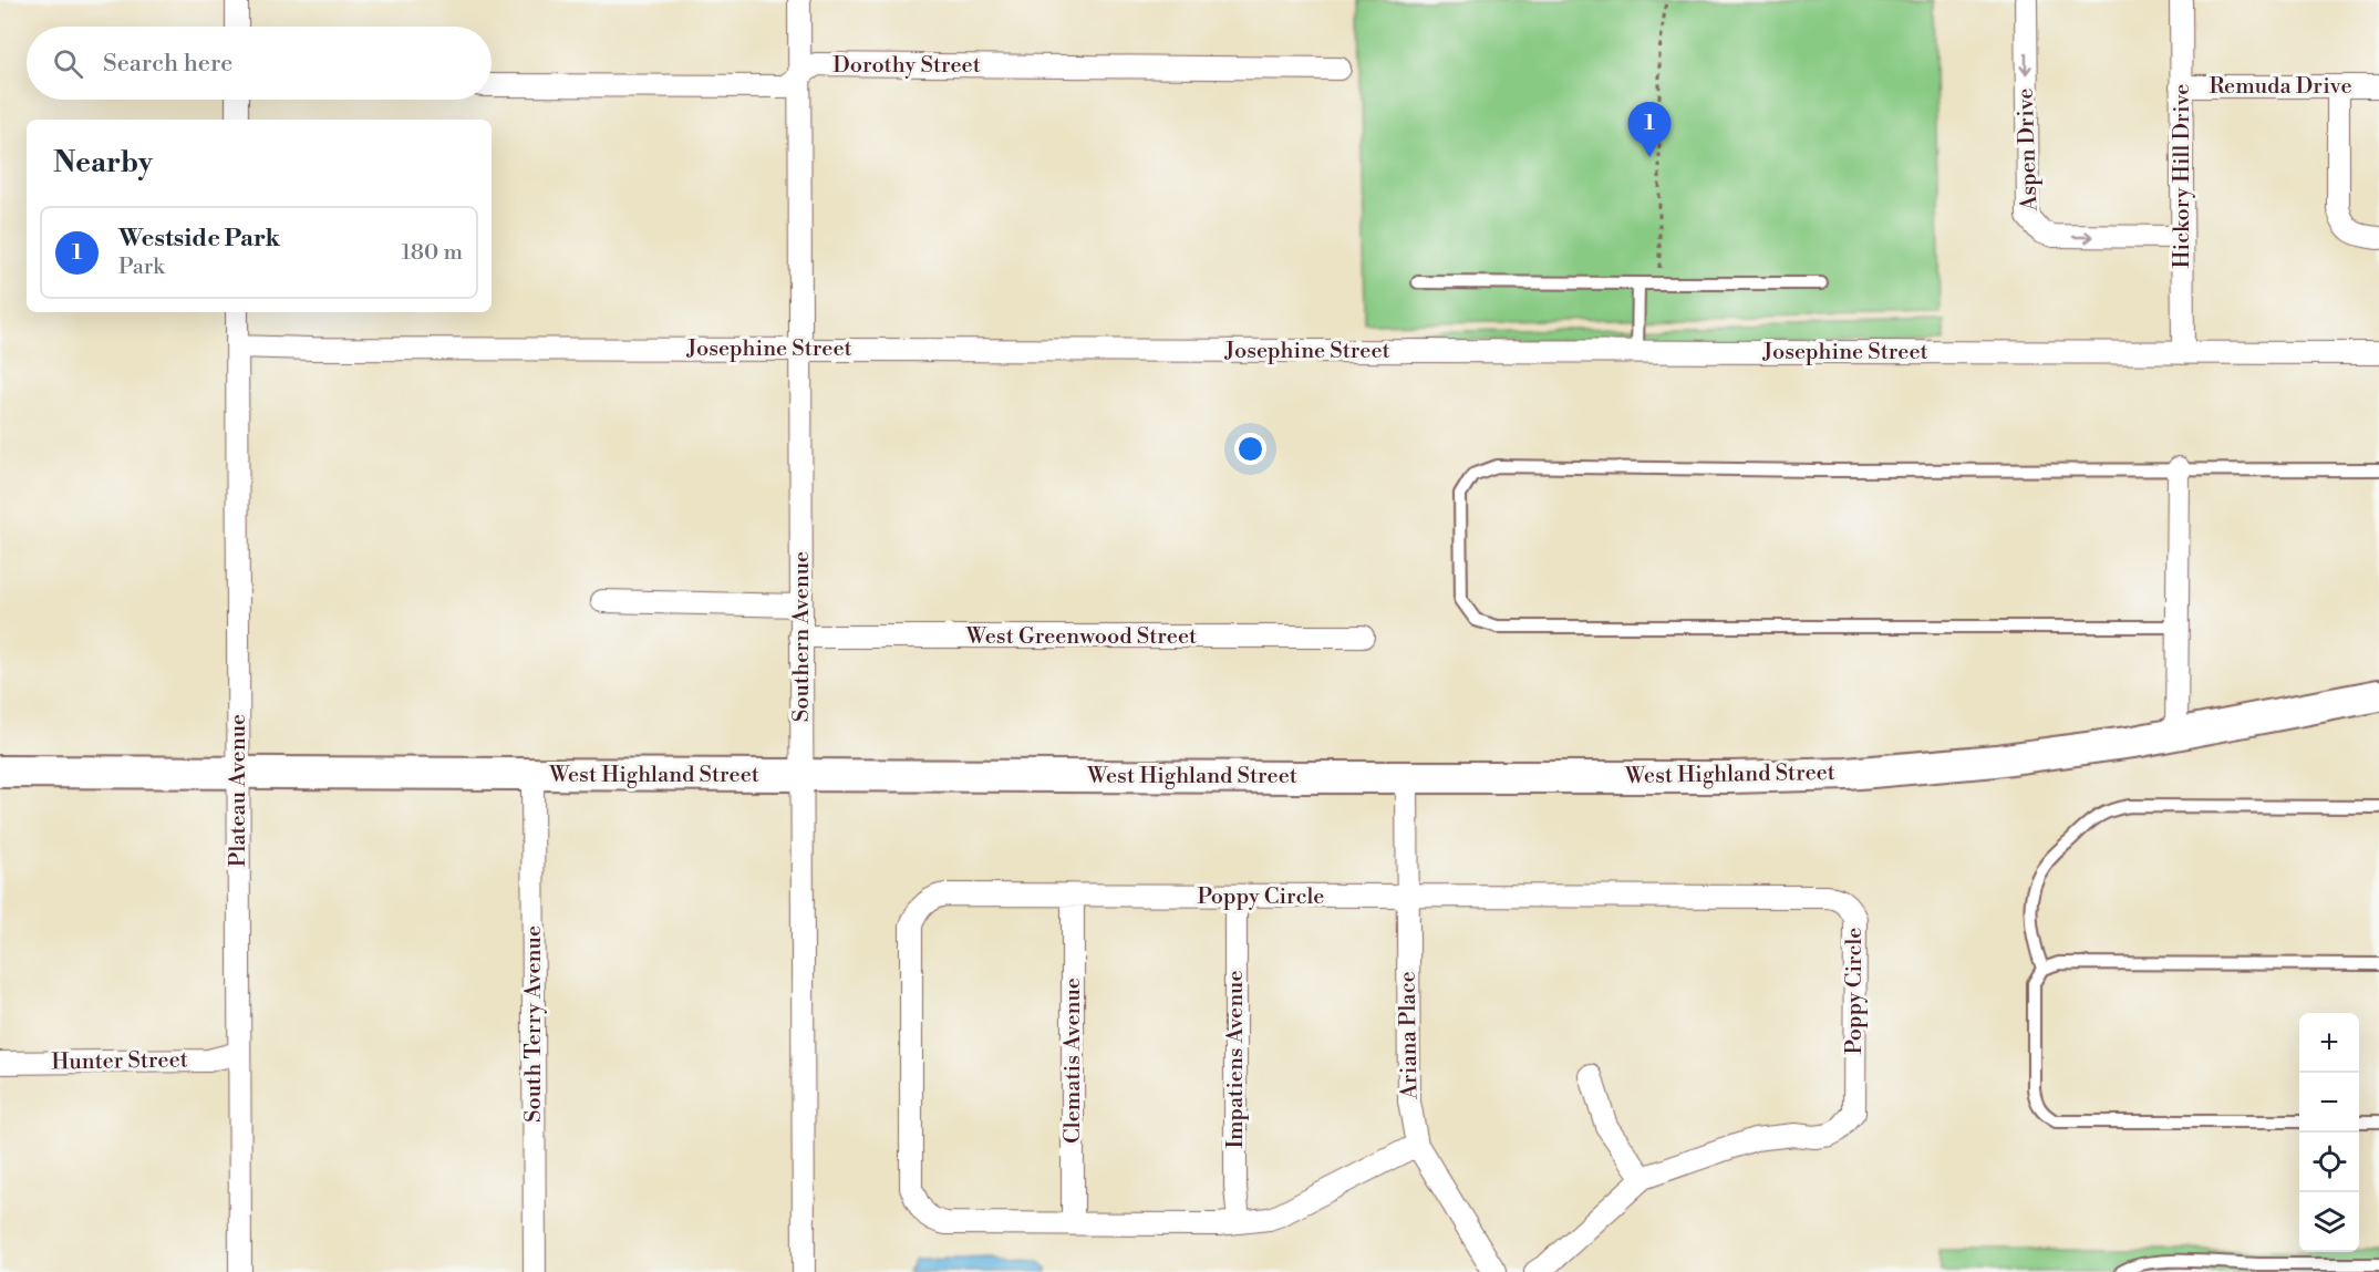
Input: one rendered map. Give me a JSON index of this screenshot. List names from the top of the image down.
{
  "streets": {
    "street": [
      "Dorothy Street",
      "Remuda Drive",
      "Aspen Drive",
      "Hickory Hill Drive",
      "Josephine Street",
      "Southern Avenue",
      "West Greenwood Street",
      "West Highland Street",
      "Plateau Avenue",
      "Poppy Circle",
      "South Terry Avenue",
      "Ariana Place",
      "Impatiens Avenue",
      "Clematis Avenue",
      "Hunter Street"
    ]
  },
  "crossings": [
    ["Dorothy Street", "Southern Avenue"],
    ["Remuda Drive", "Hickory Hill Drive"],
    ["Aspen Drive", "Hickory Hill Drive"],
    ["Hickory Hill Drive", "Josephine Street"],
    ["Josephine Street", "Southern Avenue"],
    ["Josephine Street", "Plateau Avenue"],
    ["Southern Avenue", "West Greenwood Street"],
    ["Southern Avenue", "West Highland Street"],
    ["West Highland Street", "Plateau Avenue"],
    ["West Highland Street", "South Terry Avenue"],
    ["West Highland Street", "Ariana Place"],
    ["Plateau Avenue", "Hunter Street"],
    ["Poppy Circle", "Ariana Place"],
    ["Poppy Circle", "Impatiens Avenue"],
    ["Poppy Circle", "Clematis Avenue"]
  ],
  "page": {
    "search": "Search here",
    "pins": "1",
    "heading": "Nearby",
    "list": [
      {
        "mark": "1",
        "name": "Westside Park",
        "note": "Park",
        "value": "180 m"
      }
    ],
    "map_buttons": ["+", "−"]
  }
}
